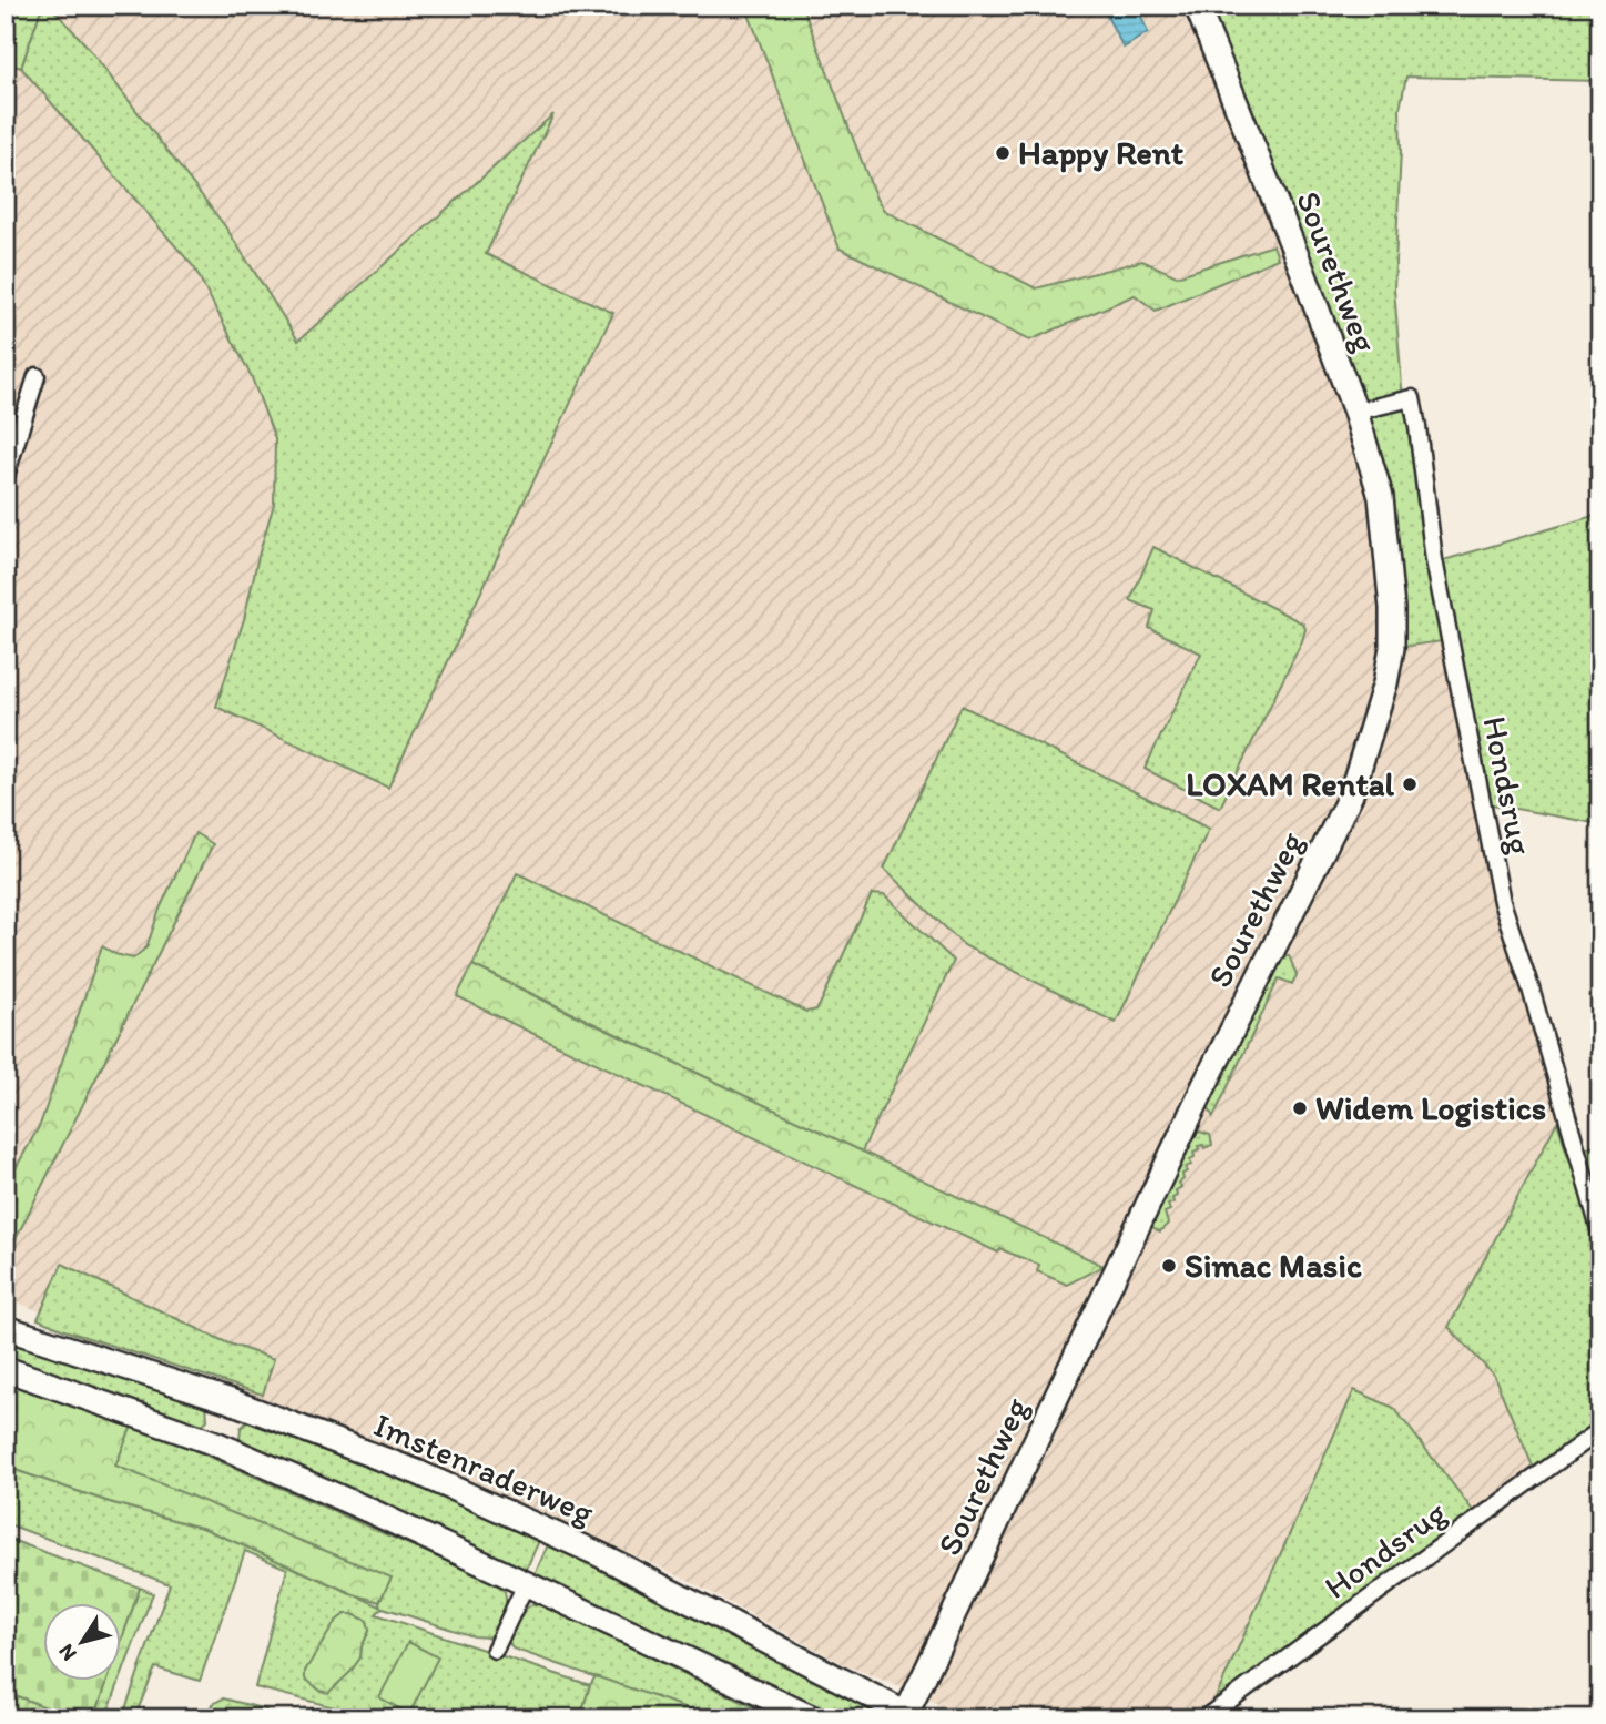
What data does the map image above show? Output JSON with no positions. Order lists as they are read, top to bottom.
{
  "streets": {
    "street": ["Sourethweg", "Hondsrug", "Imstenraderweg"]
  },
  "crossings": [
    ["Sourethweg", "Hondsrug"],
    ["Sourethweg", "Imstenraderweg"]
  ],
  "places": [
    "Happy Rent",
    "LOXAM Rental",
    "Widem Logistics",
    "Simac Masic"
  ],
  "north": "bottom left"
}
